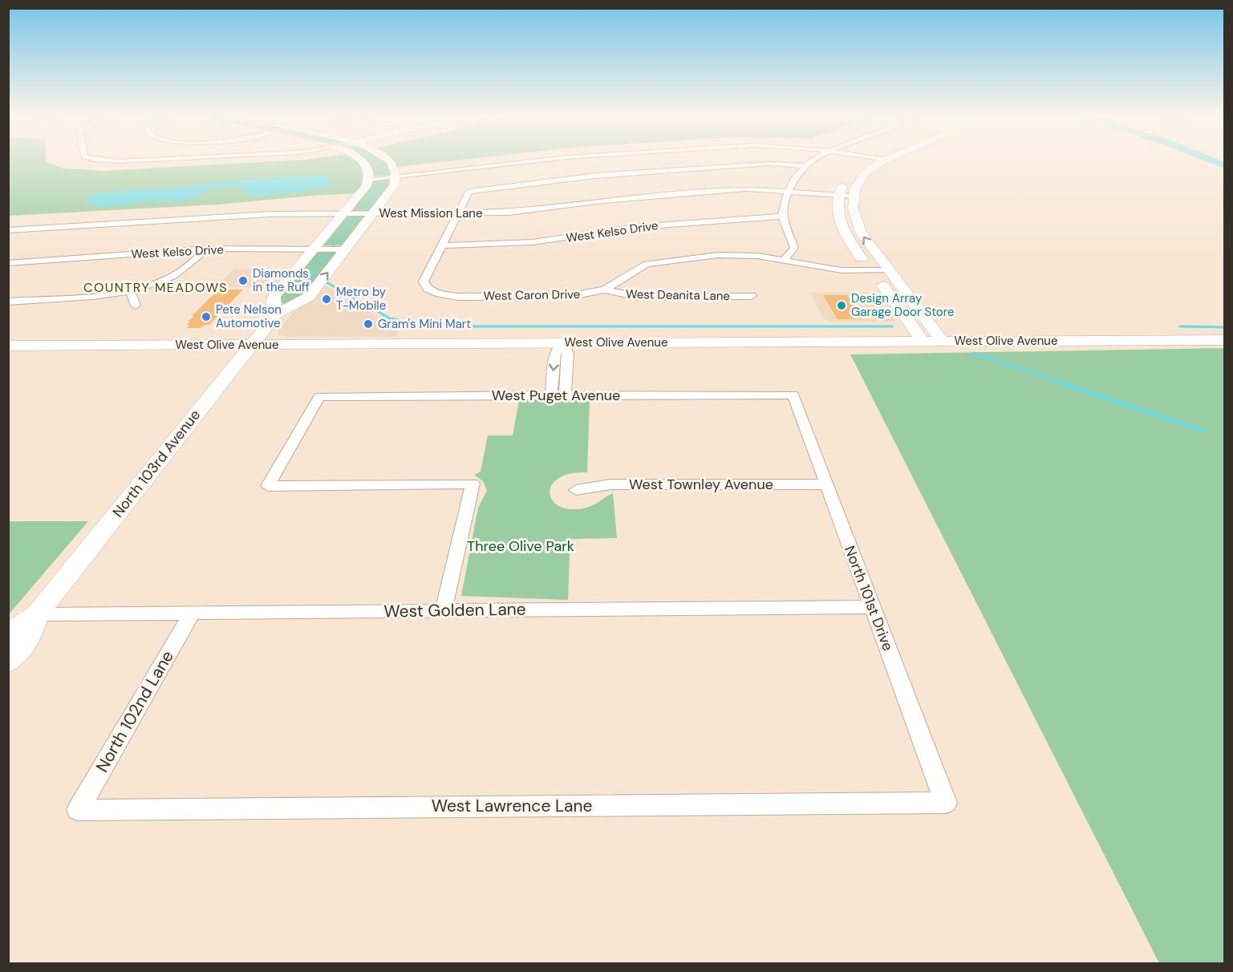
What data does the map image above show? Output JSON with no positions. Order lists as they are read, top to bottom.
{
  "streets": {
    "main road": ["West Olive Avenue", "North 103rd Avenue"],
    "street": [
      "West Mission Lane",
      "West Kelso Drive",
      "West Caron Drive",
      "West Deanita Lane",
      "West Puget Avenue",
      "West Townley Avenue",
      "North 101st Drive",
      "West Golden Lane",
      "North 102nd Lane",
      "West Lawrence Lane"
    ]
  },
  "crossings": [
    ["West Mission Lane", "North 103rd Avenue"],
    ["West Kelso Drive", "West Caron Drive"],
    ["West Kelso Drive", "North 103rd Avenue"],
    ["West Caron Drive", "West Deanita Lane"],
    ["West Olive Avenue", "North 103rd Avenue"],
    ["West Puget Avenue", "North 101st Drive"],
    ["West Puget Avenue", "West Golden Lane"],
    ["North 103rd Avenue", "West Golden Lane"],
    ["West Townley Avenue", "North 101st Drive"],
    ["North 101st Drive", "West Golden Lane"],
    ["North 101st Drive", "West Lawrence Lane"],
    ["West Golden Lane", "North 102nd Lane"],
    ["North 102nd Lane", "West Lawrence Lane"]
  ],
  "districts": ["COUNTRY MEADOWS"],
  "parks": ["Three Olive Park"],
  "places": [
    "Diamonds in the Ruff",
    "Metro by T-Mobile",
    "Design Array Garage Door Store",
    "Pete Nelson Automotive",
    "Gram's Mini Mart"
  ]
}
